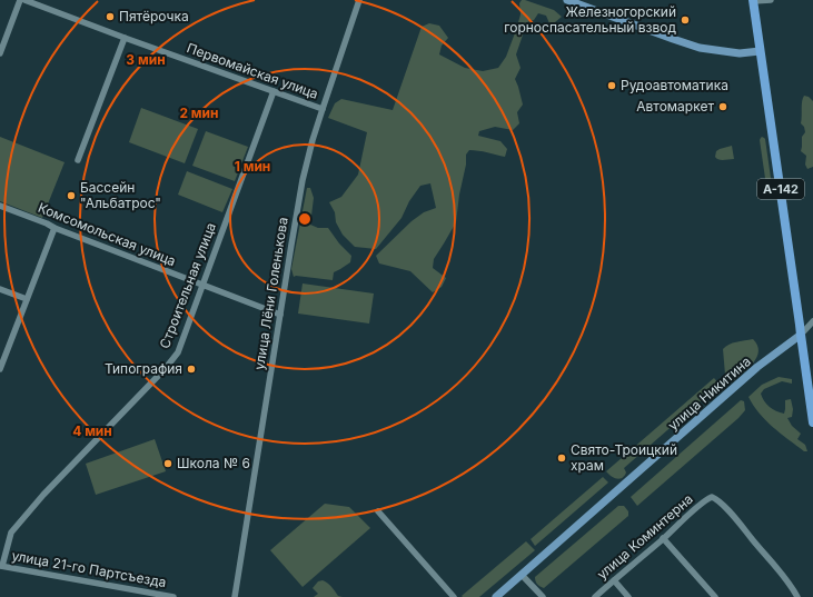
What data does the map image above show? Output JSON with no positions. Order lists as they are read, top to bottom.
{
  "streets": {
    "highway": ["А-142"],
    "main road": ["улица Никитина"],
    "street": [
      "Первомайская улица",
      "Комсомольская улица",
      "Строительная улица",
      "улица Лёни Голенькова",
      "улица Коминтерна",
      "улица 21-го Партсъезда"
    ]
  },
  "crossings": [
    ["Первомайская улица", "Строительная улица"],
    ["Первомайская улица", "улица Лёни Голенькова"],
    ["А-142", "улица Никитина"],
    ["Комсомольская улица", "Строительная улица"],
    ["Комсомольская улица", "улица Лёни Голенькова"],
    ["Строительная улица", "улица 21-го Партсъезда"]
  ],
  "places": [
    "Пятёрочка",
    "Железногорский горноспасательный взвод",
    "Рудоавтоматика",
    "Автомаркет",
    "Бассейн \"Альбатрос\"",
    "Типография",
    "Свято-Троицкий храм",
    "Школа № 6"
  ],
  "rings": [
    "3 мин",
    "2 мин",
    "1 мин",
    "4 мин"
  ]
}
